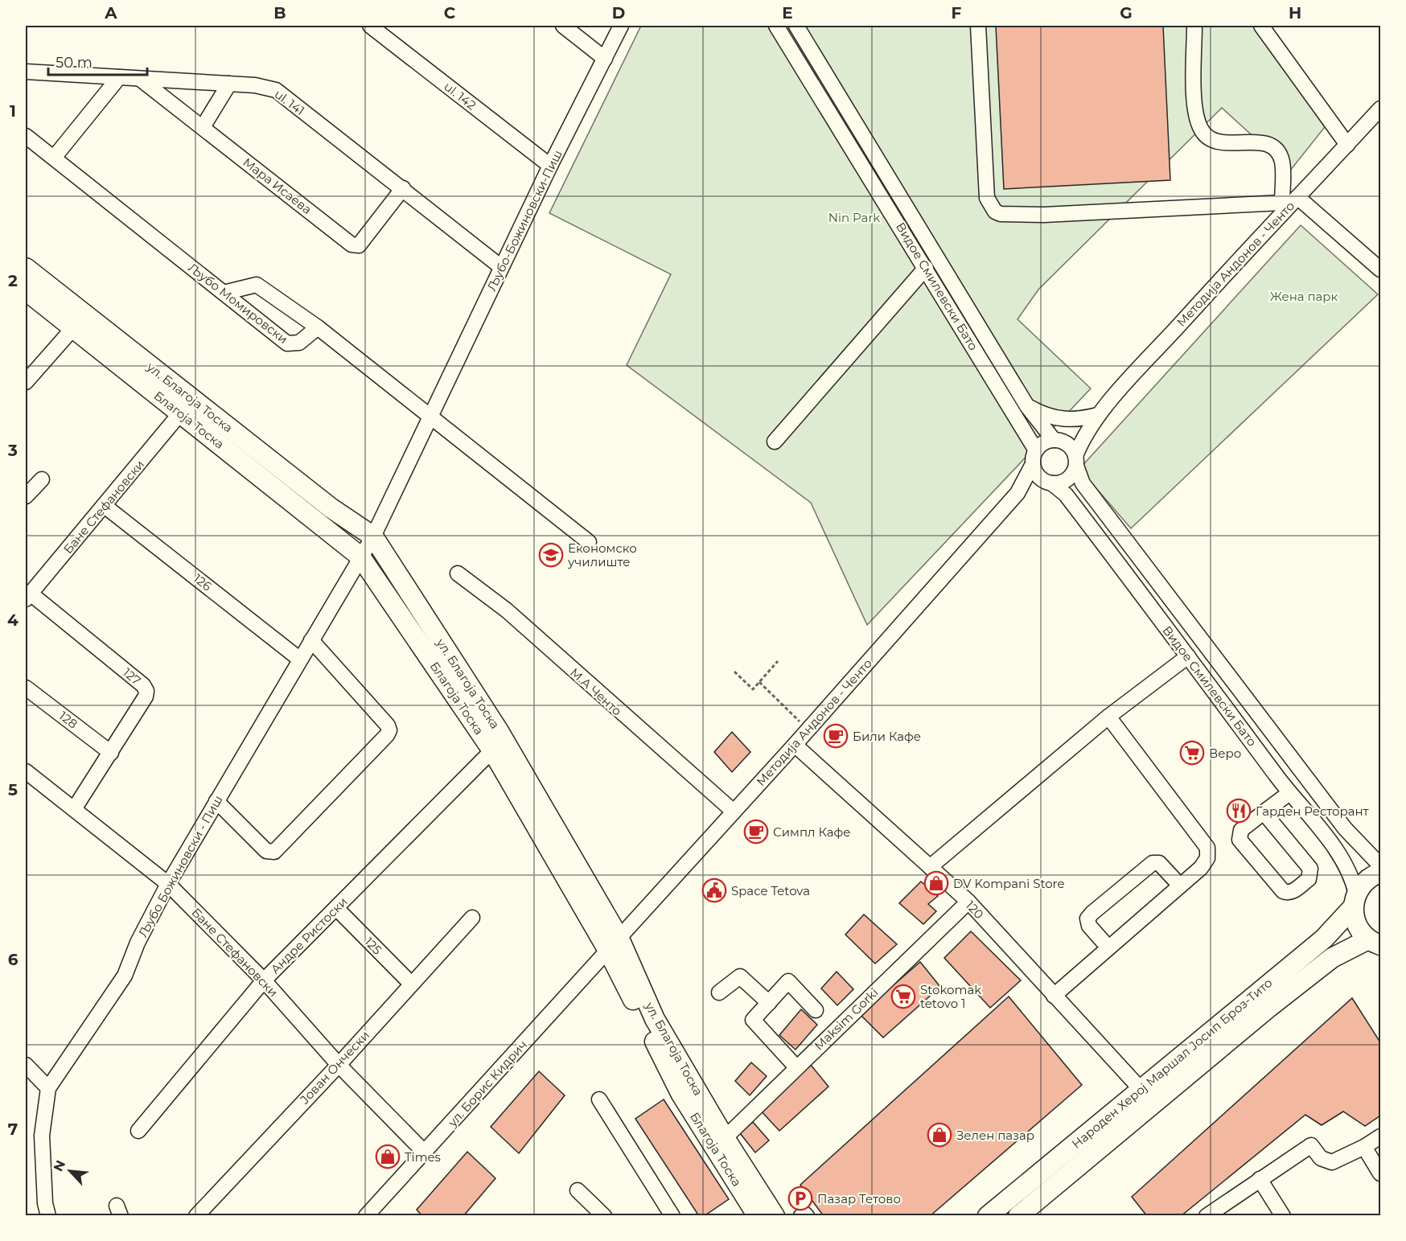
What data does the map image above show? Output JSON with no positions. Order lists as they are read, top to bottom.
{
  "streets": {
    "main road": ["ул. Благоја Тоска", "Благоја Тоска", "Народен Херој Маршал Јосип Броз-Тито"],
    "street": [
      "ul. 142",
      "ul. 141",
      "Мара Исаева",
      "Љубо-Божиновски-Пиш",
      "Методија Андонов - Ченто",
      "Видое Смилевски Бато",
      "Љубо Момировски",
      "Бане Стефановски",
      "126",
      "127",
      "М.А Ченто",
      "128",
      "Љубо Божиновски - Пиш",
      "120",
      "Андре Ристоски",
      "125",
      "Maksim Gorki",
      "Јован Ончески",
      "ул. Борис Кидрич"
    ]
  },
  "crossings": [
    ["ul. 142", "Љубо-Божиновски-Пиш"],
    ["ul. 141", "Мара Исаева"],
    ["ul. 141", "Љубо-Божиновски-Пиш"],
    ["Љубо-Божиновски-Пиш", "ул. Благоја Тоска"],
    ["Љубо-Божиновски-Пиш", "Љубо Божиновски - Пиш"],
    ["Методија Андонов - Ченто", "Видое Смилевски Бато"],
    ["Методија Андонов - Ченто", "ул. Благоја Тоска"],
    ["Методија Андонов - Ченто", "Благоја Тоска"],
    ["Методија Андонов - Ченто", "М.А Ченто"],
    ["Методија Андонов - Ченто", "120"],
    ["Методија Андонов - Ченто", "ул. Борис Кидрич"],
    ["Видое Смилевски Бато", "Народен Херој Маршал Јосип Броз-Тито"],
    ["ул. Благоја Тоска", "Благоја Тоска"],
    ["ул. Благоја Тоска", "Љубо Божиновски - Пиш"],
    ["ул. Благоја Тоска", "Maksim Gorki"],
    ["ул. Благоја Тоска", "ул. Борис Кидрич"],
    ["Благоја Тоска", "Бане Стефановски"],
    ["Благоја Тоска", "Љубо Божиновски - Пиш"],
    ["Благоја Тоска", "Андре Ристоски"],
    ["Благоја Тоска", "ул. Борис Кидрич"],
    ["Бане Стефановски", "126"],
    ["Бане Стефановски", "127"],
    ["Бане Стефановски", "Љубо Божиновски - Пиш"],
    ["Бане Стефановски", "Андре Ристоски"],
    ["Бане Стефановски", "Јован Ончески"],
    ["Бане Стефановски", "ул. Борис Кидрич"],
    ["126", "Љубо Божиновски - Пиш"],
    ["127", "128"],
    ["120", "Maksim Gorki"],
    ["120", "Народен Херој Маршал Јосип Броз-Тито"],
    ["Андре Ристоски", "125"],
    ["125", "Јован Ончески"]
  ],
  "parks": ["Nin Park", "Жена парк"],
  "places": {
    "school or university": ["Економско училиште"],
    "cafe": ["Били Кафе", "Симпл Кафе"],
    "supermarket": ["Веро", "Stokomak tetovo 1"],
    "restaurant": ["Гарден Ресторант"],
    "shop": ["DV Kompani Store", "Зелен пазар", "Times"],
    "public building": ["Space Tetova"],
    "parking": ["Пазар Тетово"]
  },
  "scale_bar": "50 m",
  "north": "top left",
  "grid": {
    "columns": [
      "A",
      "B",
      "C",
      "D",
      "E",
      "F",
      "G",
      "H"
    ],
    "rows": [
      "1",
      "2",
      "3",
      "4",
      "5",
      "6",
      "7"
    ]
  }
}
